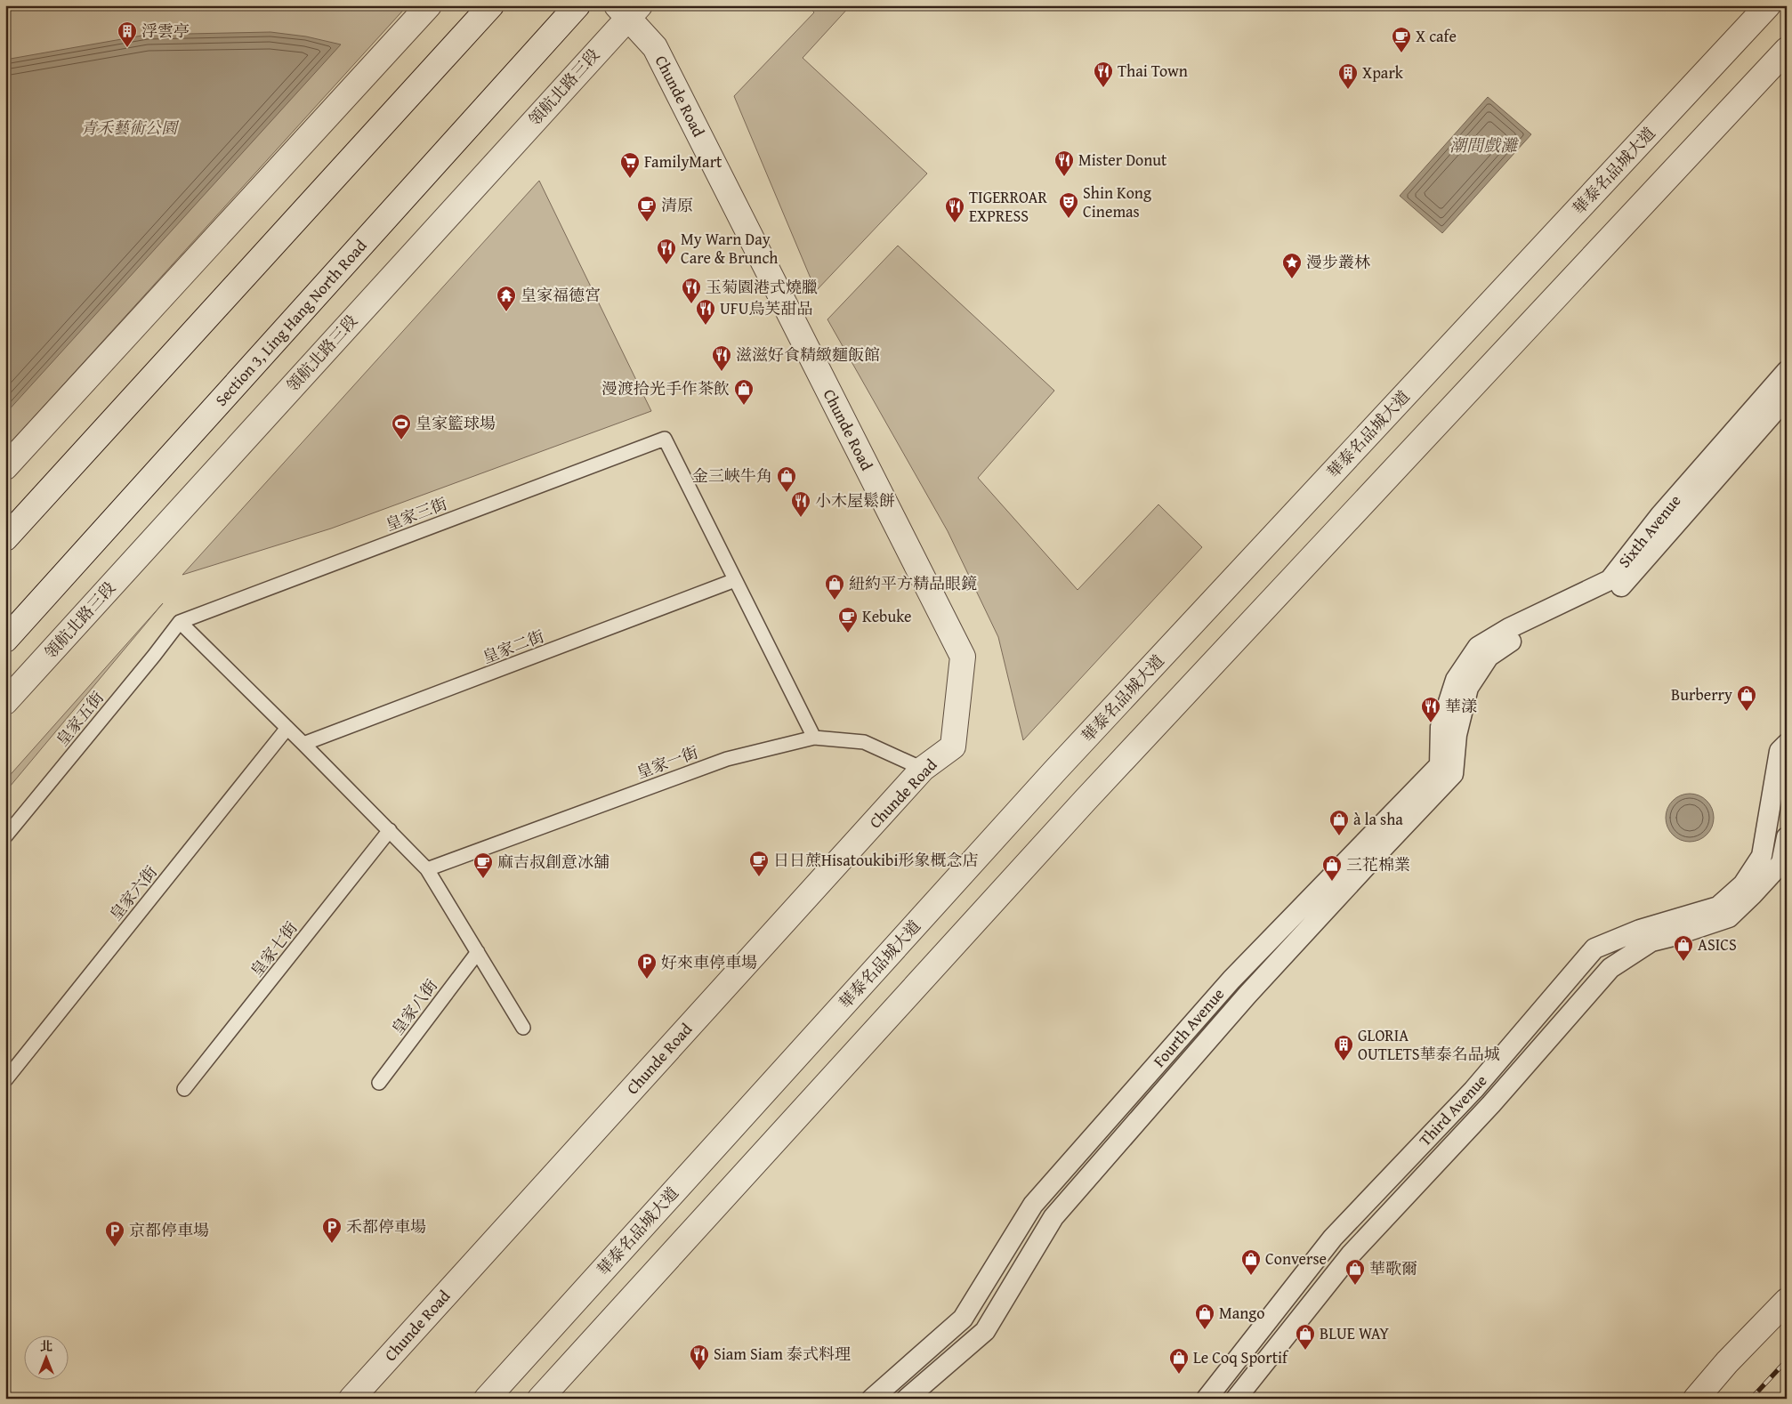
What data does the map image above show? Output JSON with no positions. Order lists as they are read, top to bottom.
{
  "streets": {
    "street": [
      "領航北路三段",
      "Chunde Road",
      "華泰名品城大道",
      "Section 3, Ling Hang North Road",
      "Sixth Avenue",
      "Fourth Avenue",
      "Third Avenue"
    ],
    "lane": [
      "皇家三街",
      "皇家二街",
      "皇家五街",
      "皇家一街",
      "皇家六街",
      "皇家七街",
      "皇家八街"
    ]
  },
  "crossings": [
    ["領航北路三段", "Chunde Road"],
    ["Chunde Road", "皇家一街"],
    ["皇家三街", "皇家二街"],
    ["皇家三街", "皇家五街"],
    ["Sixth Avenue", "Fourth Avenue"]
  ],
  "water": ["潮間戲灘"],
  "parks": ["青禾藝術公園"],
  "places": {
    "building": ["浮雲亭", "Xpark", "GLORIA OUTLETS華泰名品城"],
    "cafe": [
      "X cafe",
      "清原",
      "Kebuke",
      "日日蔗Hisatoukibi形象概念店",
      "麻吉叔創意冰舖"
    ],
    "restaurant": [
      "Thai Town",
      "Mister Donut",
      "TIGERROAR EXPRESS",
      "My Warn Day Care & Brunch",
      "玉菊園港式燒臘",
      "UFU烏芙甜品",
      "滋滋好食精緻麵飯館",
      "小木屋鬆餅",
      "華漾",
      "Siam Siam 泰式料理"
    ],
    "supermarket": ["FamilyMart"],
    "theatre": ["Shin Kong Cinemas"],
    "place": ["漫步叢林"],
    "temple": ["皇家福德宮"],
    "shop": [
      "漫渡拾光手作茶飲",
      "金三峽牛角",
      "紐約平方精品眼鏡",
      "Burberry",
      "à la sha",
      "三花棉業",
      "ASICS",
      "Converse",
      "華歌爾",
      "Mango",
      "BLUE WAY",
      "Le Coq Sportif"
    ],
    "sports": ["皇家籃球場"],
    "parking": ["好來車停車場", "禾都停車場", "京都停車場"]
  },
  "north": "top"
}
